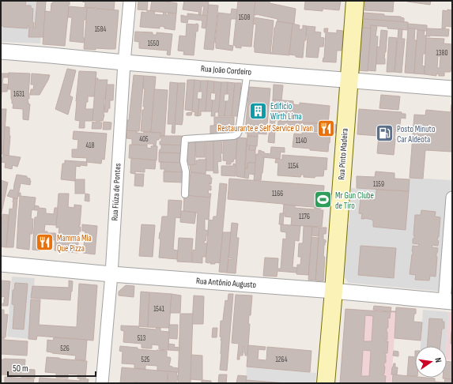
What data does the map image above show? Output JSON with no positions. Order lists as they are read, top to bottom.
{
  "streets": {
    "main road": ["Rua Pinto Madeira"],
    "street": ["Rua João Cordeiro", "Rua Fiúza de Pontes", "Rua Antônio Augusto"]
  },
  "crossings": [
    ["Rua João Cordeiro", "Rua Pinto Madeira"],
    ["Rua João Cordeiro", "Rua Fiúza de Pontes"],
    ["Rua Pinto Madeira", "Rua Antônio Augusto"],
    ["Rua Fiúza de Pontes", "Rua Antônio Augusto"]
  ],
  "places": {
    "building": ["Edifício Wirth Lima"],
    "restaurant": ["Restaurante e Self Service O Ivan", "Mamma Mia Que Pizza"],
    "fuel station": ["Posto Minuto Car Aldeota"],
    "sports": ["Mr Gun Clube de Tiro"]
  },
  "house_numbers": [
    "1508",
    "1584",
    "1550",
    "1380",
    "1631",
    "405",
    "1140",
    "418",
    "1154",
    "1159",
    "1166",
    "1176",
    "1541",
    "513",
    "526",
    "525",
    "1264"
  ],
  "scale_bar": "50 m",
  "north": "right"
}
